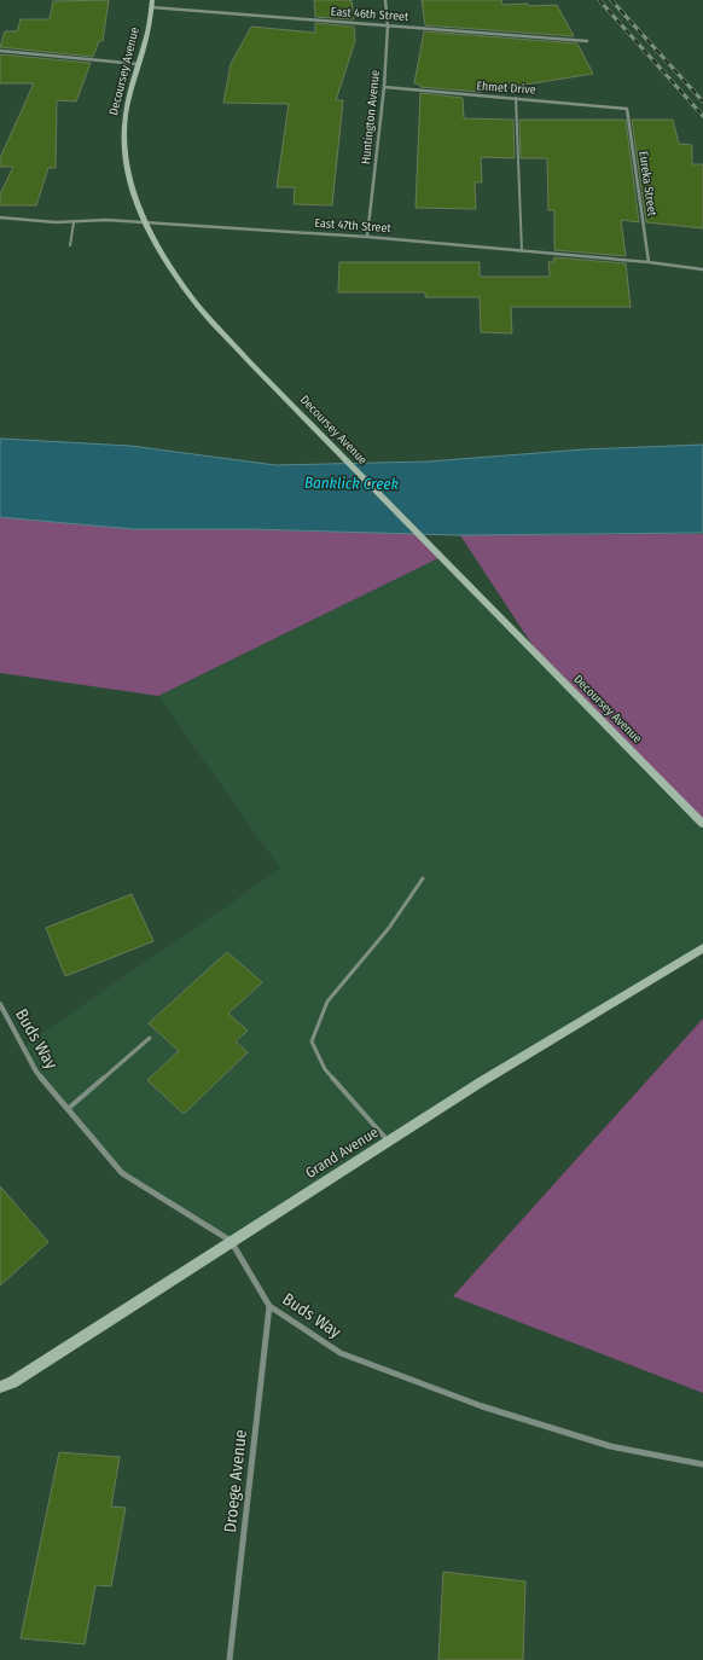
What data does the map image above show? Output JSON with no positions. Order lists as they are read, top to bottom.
{
  "streets": {
    "main road": ["Decoursey Avenue", "Grand Avenue"],
    "street": [
      "East 46th Street",
      "Ehmet Drive",
      "Huntington Avenue",
      "Eureka Street",
      "East 47th Street",
      "Buds Way",
      "Droege Avenue"
    ]
  },
  "crossings": [
    ["East 46th Street", "Decoursey Avenue"],
    ["East 46th Street", "Huntington Avenue"],
    ["Decoursey Avenue", "East 47th Street"],
    ["Ehmet Drive", "Huntington Avenue"],
    ["Ehmet Drive", "Eureka Street"],
    ["Huntington Avenue", "East 47th Street"],
    ["Eureka Street", "East 47th Street"],
    ["Buds Way", "Grand Avenue"],
    ["Buds Way", "Droege Avenue"]
  ],
  "water": ["Banklick Creek"]
}
